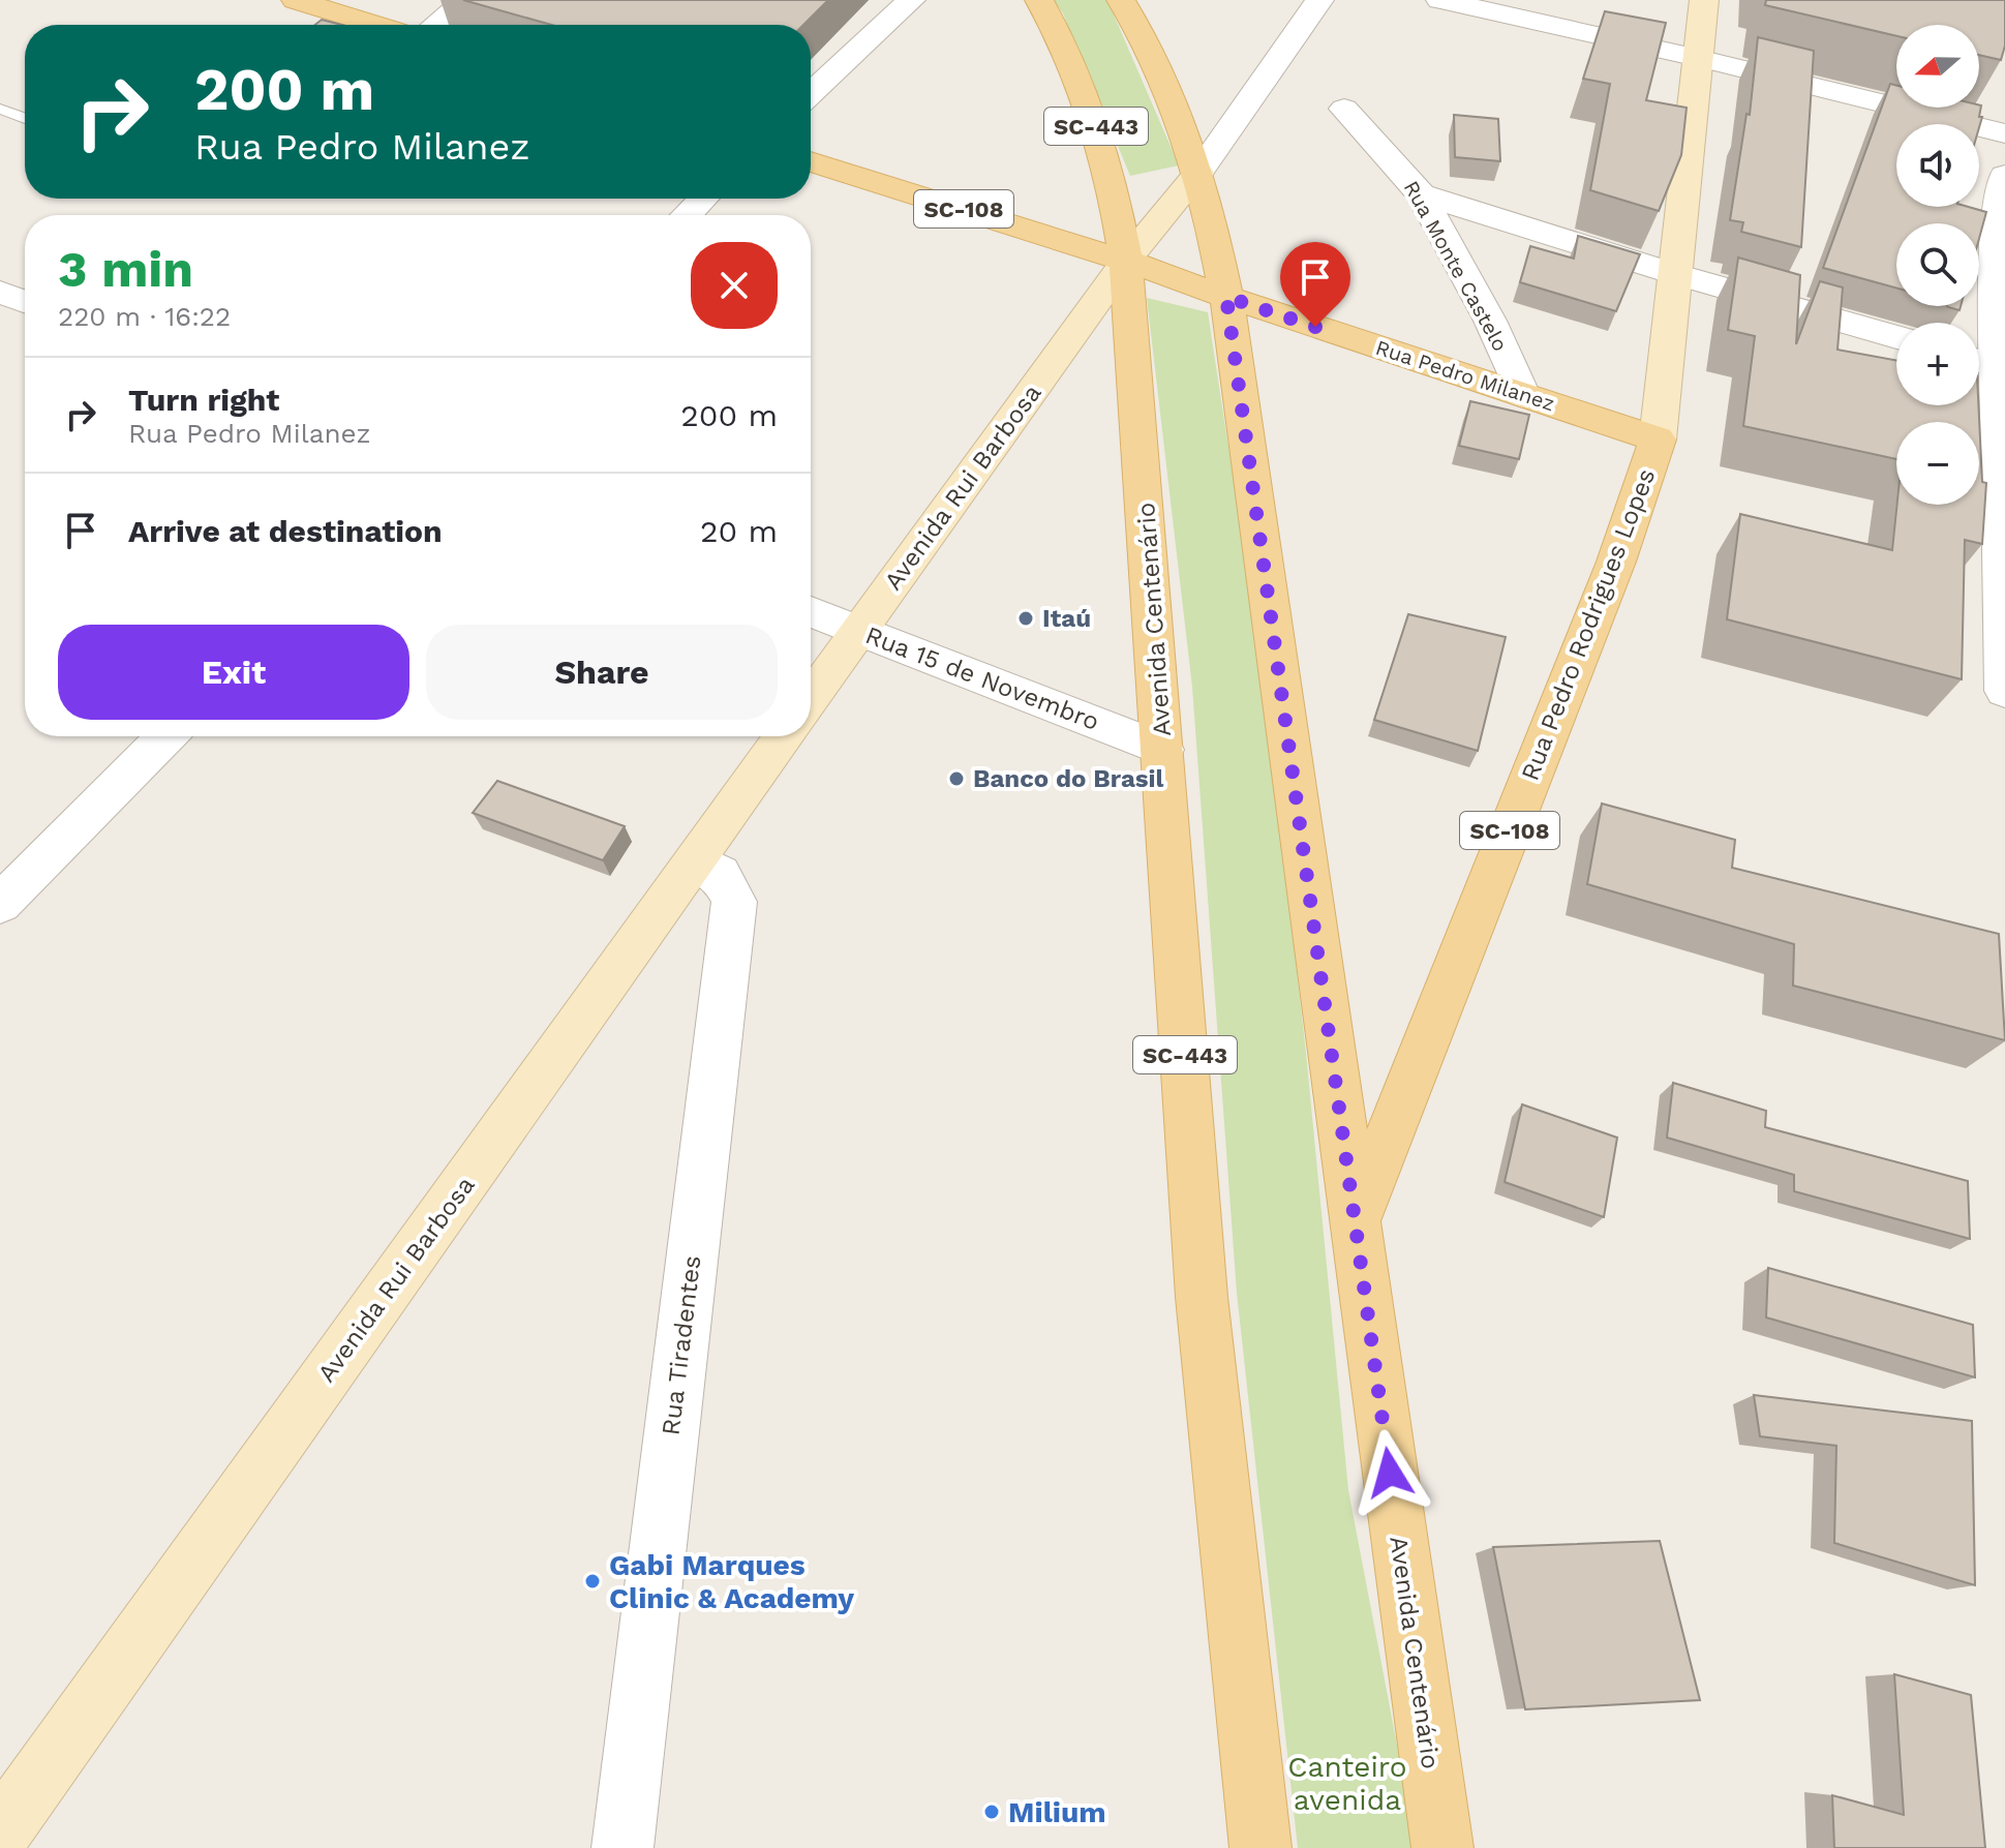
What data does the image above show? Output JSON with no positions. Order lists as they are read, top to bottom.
{
  "streets": {
    "main road": [
      "SC-443",
      "SC-108",
      "Rua Pedro Milanez",
      "Avenida Rui Barbosa",
      "Avenida Centenário",
      "Rua Pedro Rodrigues Lopes"
    ],
    "street": ["Rua Monte Castelo", "Rua 15 de Novembro", "Rua Tiradentes"]
  },
  "crossings": [
    ["SC-108", "Rua Pedro Milanez"],
    ["SC-108", "Avenida Rui Barbosa"],
    ["SC-108", "Avenida Centenário"],
    ["Rua Monte Castelo", "Rua Pedro Milanez"],
    ["Rua Pedro Milanez", "Avenida Rui Barbosa"],
    ["Rua Pedro Milanez", "Avenida Centenário"],
    ["Rua Pedro Milanez", "Rua Pedro Rodrigues Lopes"],
    ["Avenida Rui Barbosa", "Avenida Centenário"],
    ["Avenida Rui Barbosa", "Rua 15 de Novembro"],
    ["Avenida Rui Barbosa", "Rua Tiradentes"],
    ["Avenida Centenário", "Rua Pedro Rodrigues Lopes"],
    ["Avenida Centenário", "Rua 15 de Novembro"]
  ],
  "parks": ["Canteiro avenida"],
  "places": [
    "Itaú",
    "Banco do Brasil",
    "Gabi Marques Clinic & Academy",
    "Milium"
  ],
  "north": "left",
  "page": {
    "map_buttons": ["+", "−"],
    "turn": ["200 m", "Rua Pedro Milanez"],
    "heading": ["3 min", "220 m · 16:22"],
    "list": [
      {
        "name": "Turn right",
        "note": "Rua Pedro Milanez",
        "value": "200 m"
      },
      {
        "name": "Arrive at destination",
        "value": "20 m"
      }
    ],
    "buttons": ["Exit", "Share"]
  }
}
